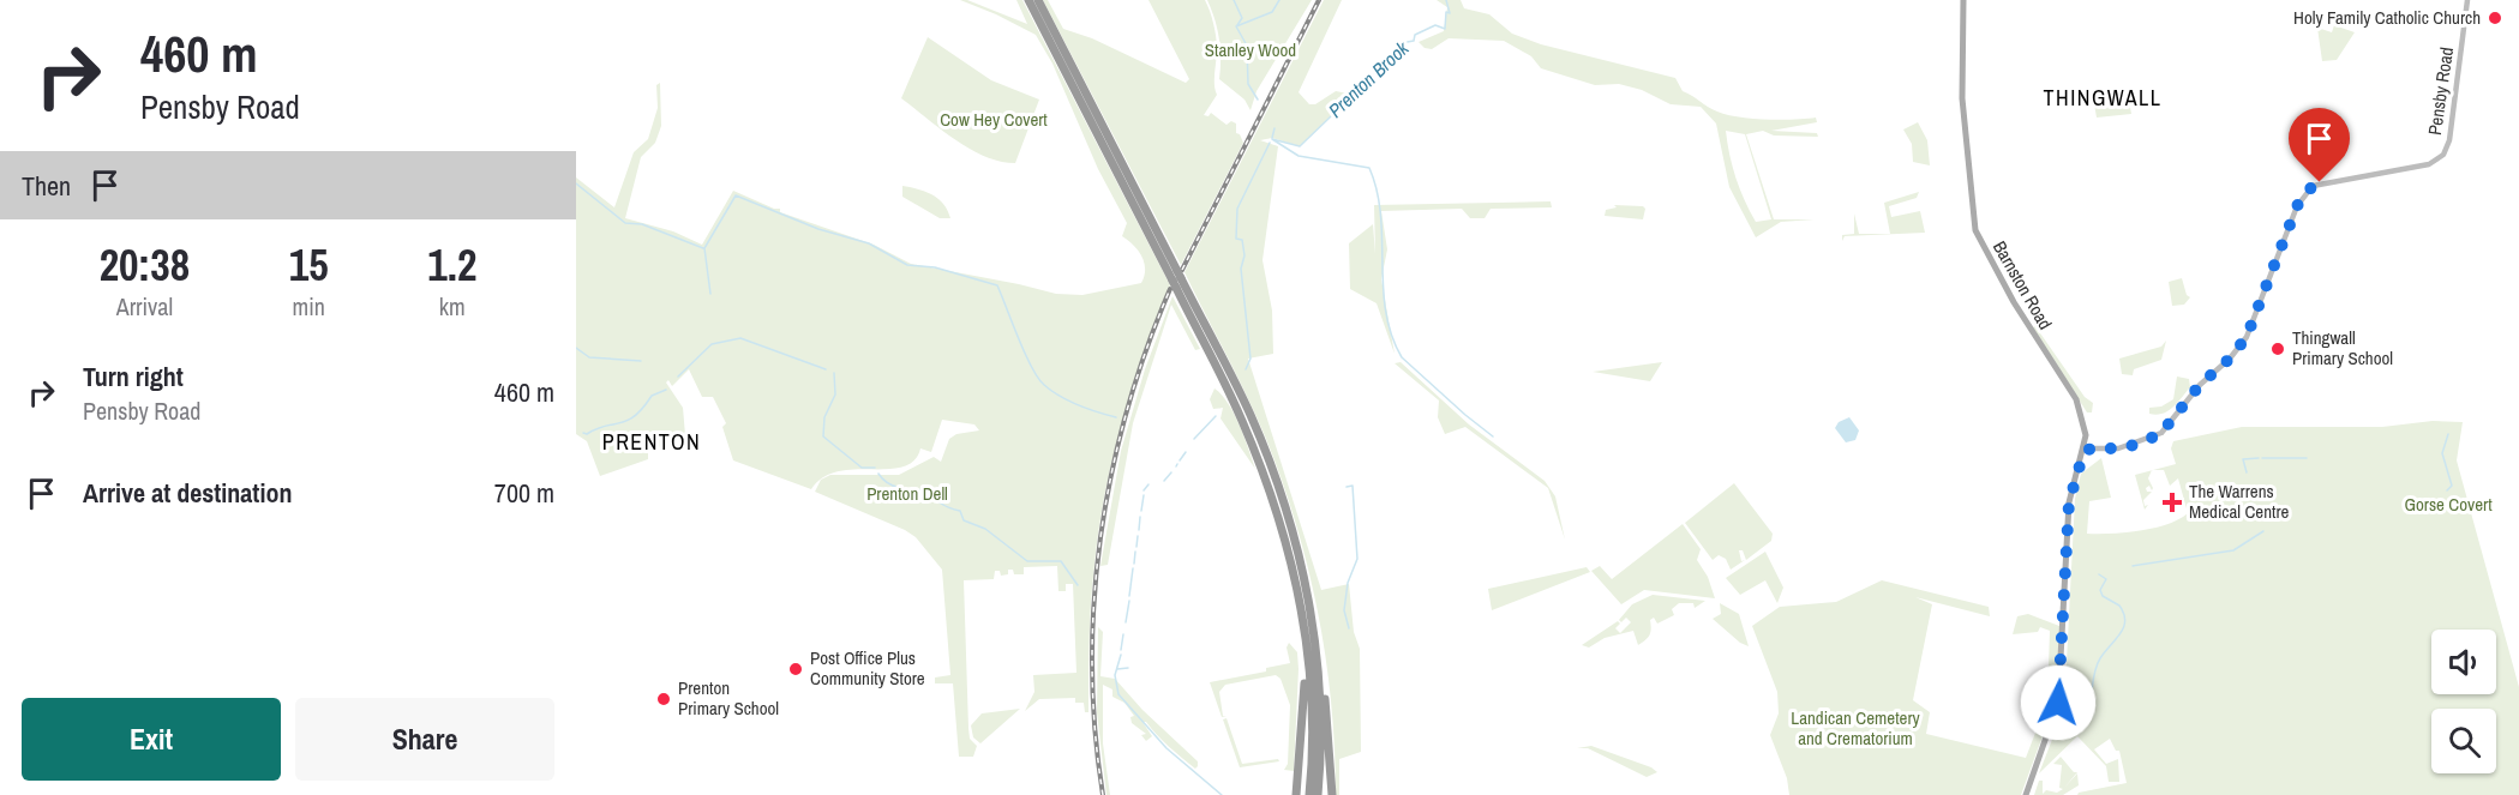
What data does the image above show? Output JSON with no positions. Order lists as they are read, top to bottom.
{
  "streets": {
    "main road": ["Pensby Road", "Barnston Road"]
  },
  "crossings": [
    ["Pensby Road", "Barnston Road"]
  ],
  "districts": ["THINGWALL", "PRENTON"],
  "water": ["Prenton Brook"],
  "parks": [
    "Stanley Wood",
    "Cow Hey Covert",
    "Prenton Dell",
    "Gorse Covert",
    "Landican Cemetery and Crematorium"
  ],
  "places": {
    "other": [
      "Holy Family Catholic Church",
      "Thingwall Primary School",
      "Post Office Plus Community Store",
      "Prenton Primary School"
    ],
    "health": ["The Warrens Medical Centre"]
  },
  "page": {
    "turn": ["460 m", "Pensby Road"],
    "then": "Then",
    "eta": [
      "20:38",
      "Arrival",
      "15",
      "min",
      "1.2",
      "km"
    ],
    "list": [
      {
        "name": "Turn right",
        "note": "Pensby Road",
        "value": "460 m"
      },
      {
        "name": "Arrive at destination",
        "value": "700 m"
      }
    ],
    "buttons": ["Exit", "Share"]
  }
}
